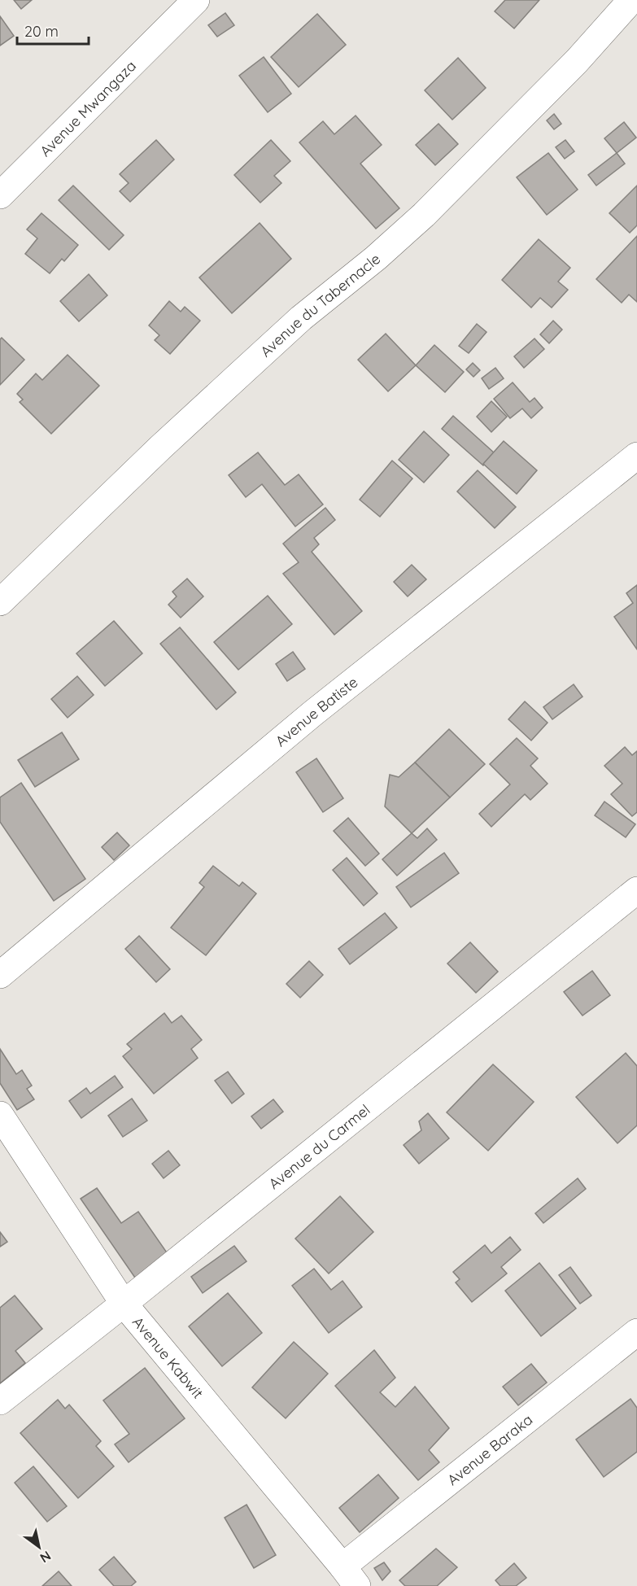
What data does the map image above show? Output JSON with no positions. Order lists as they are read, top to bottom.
{
  "streets": {
    "street": [
      "Avenue Mwangaza",
      "Avenue du Tabernacle",
      "Avenue Batiste",
      "Avenue du Carmel",
      "Avenue Kabwit",
      "Avenue Baraka"
    ]
  },
  "crossings": [
    ["Avenue du Carmel", "Avenue Kabwit"],
    ["Avenue Kabwit", "Avenue Baraka"]
  ],
  "scale_bar": "20 m",
  "north": "bottom right"
}
